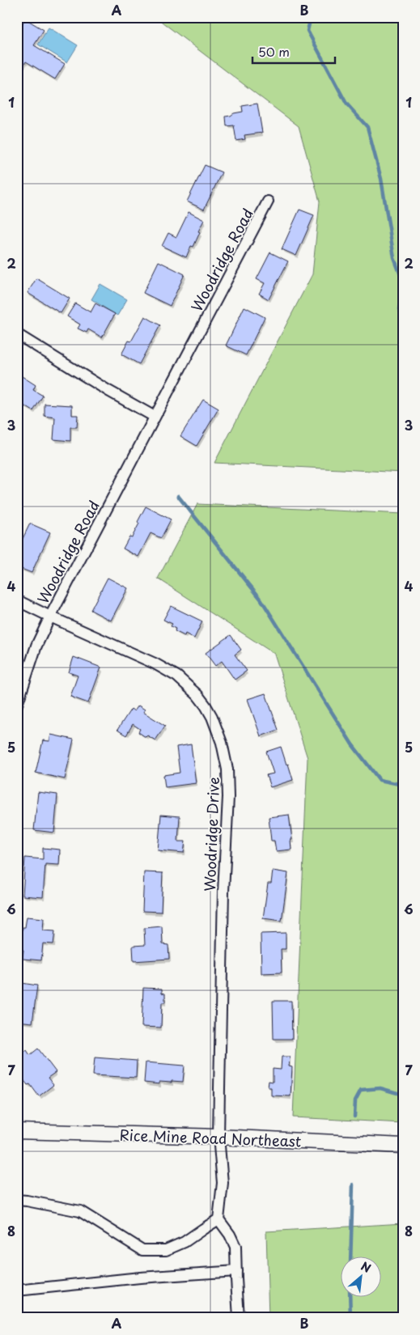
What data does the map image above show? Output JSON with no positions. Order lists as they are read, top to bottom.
{
  "streets": {
    "main road": ["Rice Mine Road Northeast"],
    "street": ["Woodridge Road", "Woodridge Drive"]
  },
  "crossings": [
    ["Woodridge Road", "Woodridge Drive"],
    ["Woodridge Drive", "Rice Mine Road Northeast"]
  ],
  "scale_bar": "50 m",
  "north": "top right",
  "grid": {
    "columns": ["A", "B"],
    "rows": [
      "1",
      "2",
      "3",
      "4",
      "5",
      "6",
      "7",
      "8"
    ]
  }
}
